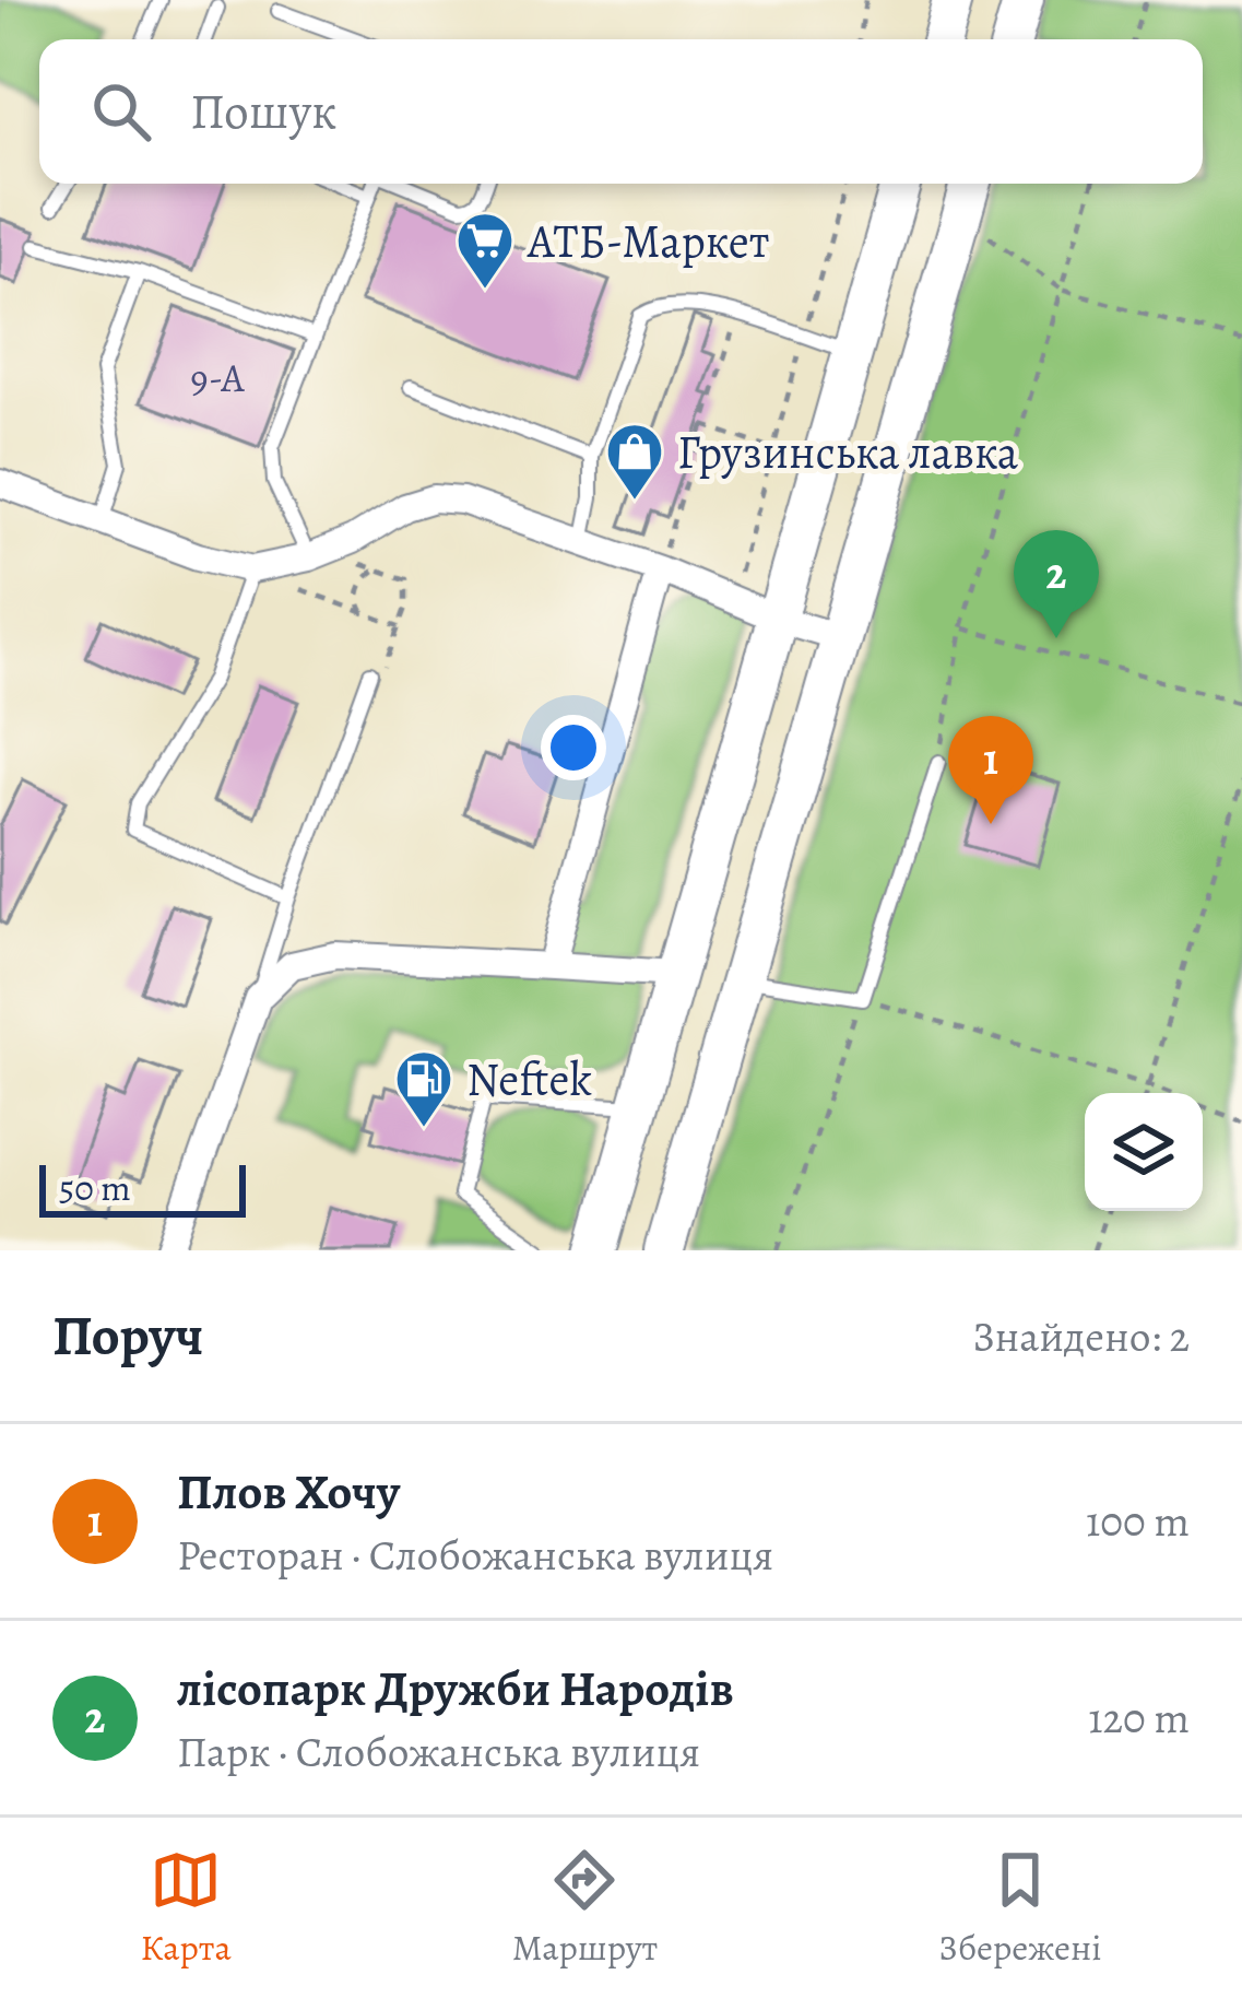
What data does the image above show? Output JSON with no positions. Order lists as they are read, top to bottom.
{
  "places": {
    "supermarket": ["АТБ-Маркет"],
    "shop": ["Грузинська лавка"],
    "fuel station": ["Neftek"]
  },
  "house_numbers": ["9-А"],
  "scale_bar": "50 m",
  "page": {
    "search": "Пошук",
    "pins": ["2", "1"],
    "scale": "50 m",
    "heading": ["Поруч", "Знайдено: 2"],
    "list": [
      {
        "mark": "1",
        "name": "Плов Хочу",
        "note": "Ресторан · Слобожанська вулиця",
        "value": "100 m"
      },
      {
        "mark": "2",
        "name": "лісопарк Дружби Народів",
        "note": "Парк · Слобожанська вулиця",
        "value": "120 m"
      }
    ],
    "nav": ["Карта", "Маршрут", "Збережені"]
  }
}
